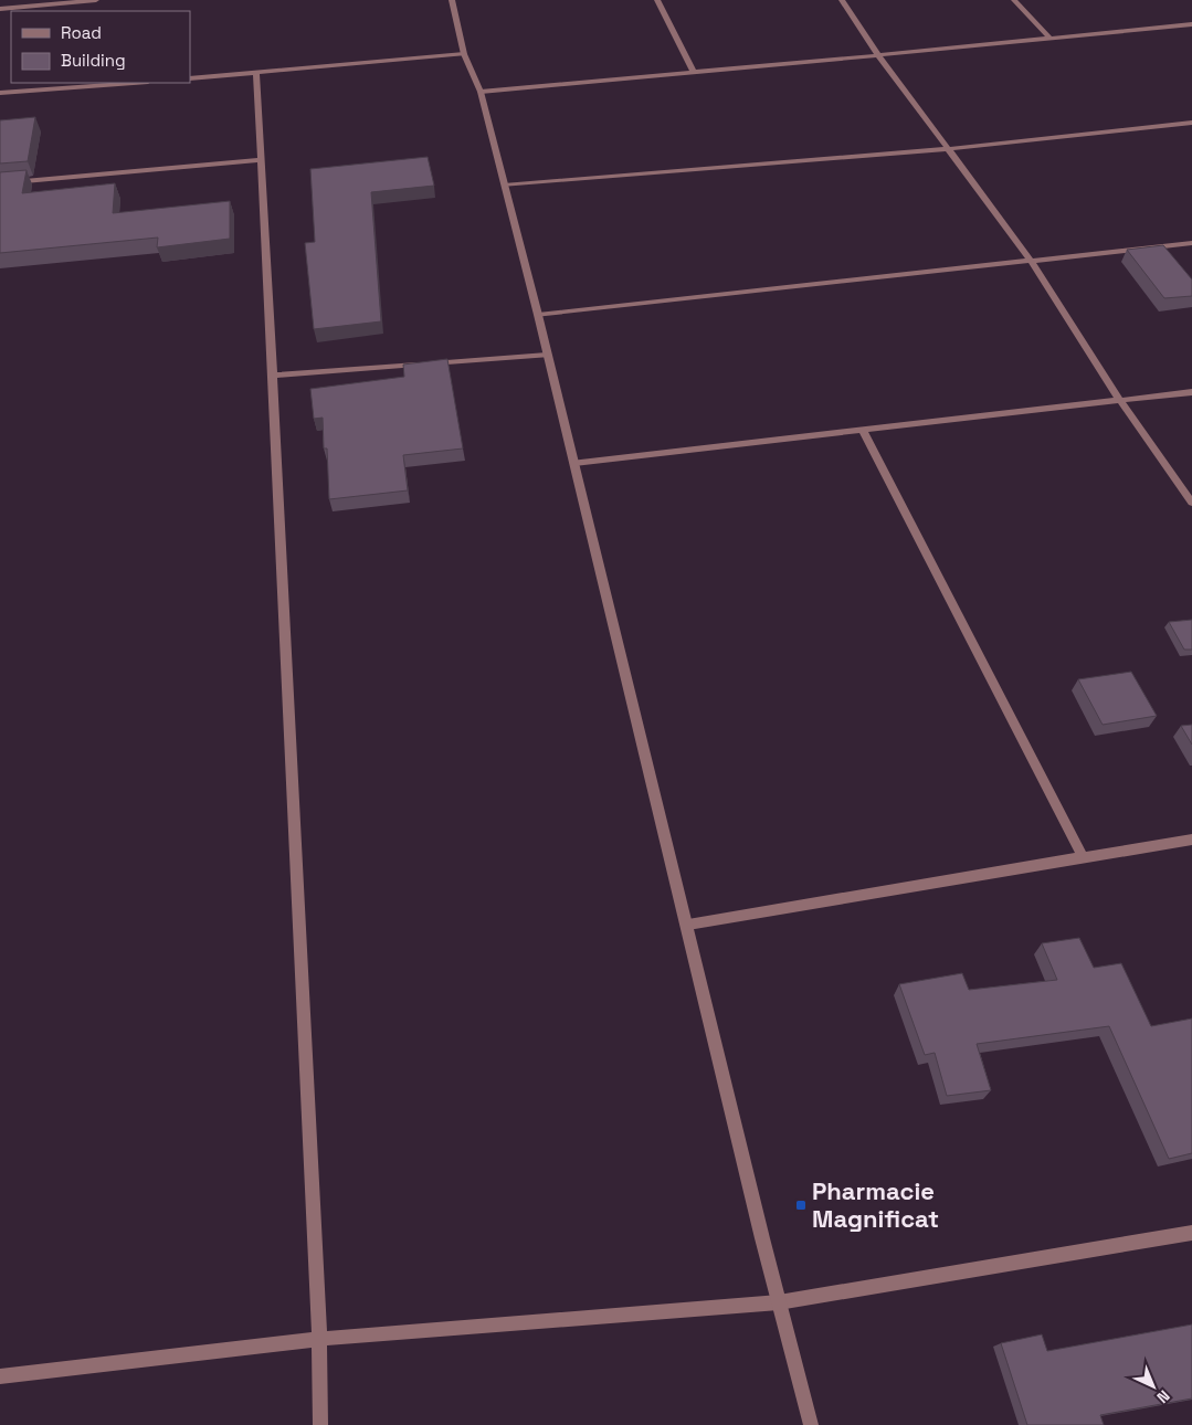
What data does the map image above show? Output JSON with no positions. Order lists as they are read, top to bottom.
{
  "places": {
    "transit": ["Pharmacie Magnificat"]
  },
  "legend": ["Road", "Building"],
  "north": "bottom right"
}
